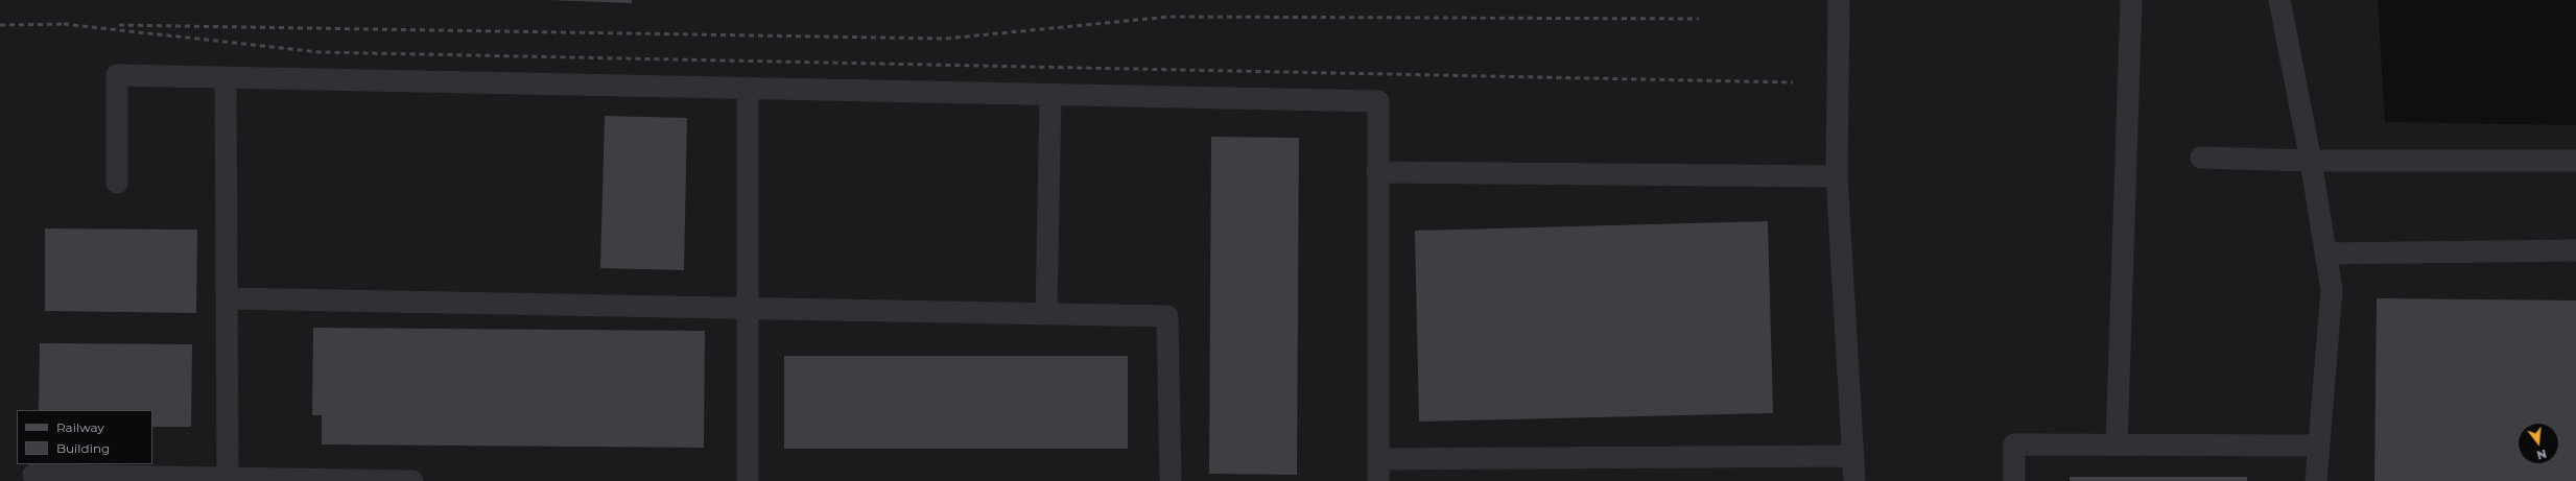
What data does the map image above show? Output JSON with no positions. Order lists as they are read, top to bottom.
{
  "legend": ["Railway", "Building"],
  "north": "bottom"
}
